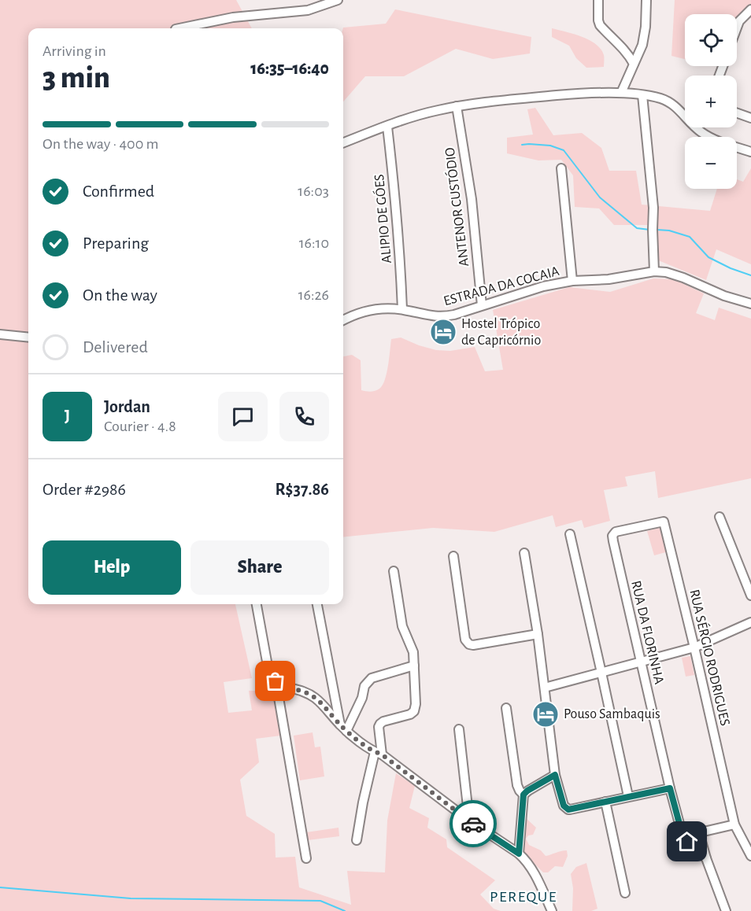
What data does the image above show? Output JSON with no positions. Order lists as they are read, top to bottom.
{
  "streets": {
    "street": [
      "ANTENOR CUSTÓDIO",
      "ALIPIO DE GÓES",
      "ESTRADA DA COCAIA",
      "RUA DA FLORINHA",
      "RUA SÉRGIO RODRIGUES"
    ]
  },
  "crossings": [
    ["ANTENOR CUSTÓDIO", "ESTRADA DA COCAIA"],
    ["ALIPIO DE GÓES", "ESTRADA DA COCAIA"],
    ["RUA DA FLORINHA", "RUA SÉRGIO RODRIGUES"]
  ],
  "districts": ["PEREQUE"],
  "places": {
    "hotel": ["Hostel Trópico de Capricórnio", "Pouso Sambaquis"]
  },
  "page": {
    "map_buttons": ["+", "−"],
    "heading": ["3 min", "Arriving in", "16:35–16:40"],
    "panel": [
      "Jordan",
      "Courier · 4.8",
      "Order #2986",
      "R$37.86"
    ],
    "bar": "On the way · 400 m",
    "list": [
      ["Confirmed", "16:03"],
      ["Preparing", "16:10"],
      ["On the way", "16:26"],
      "Delivered"
    ],
    "round": "J",
    "buttons": ["Help", "Share"]
  }
}
